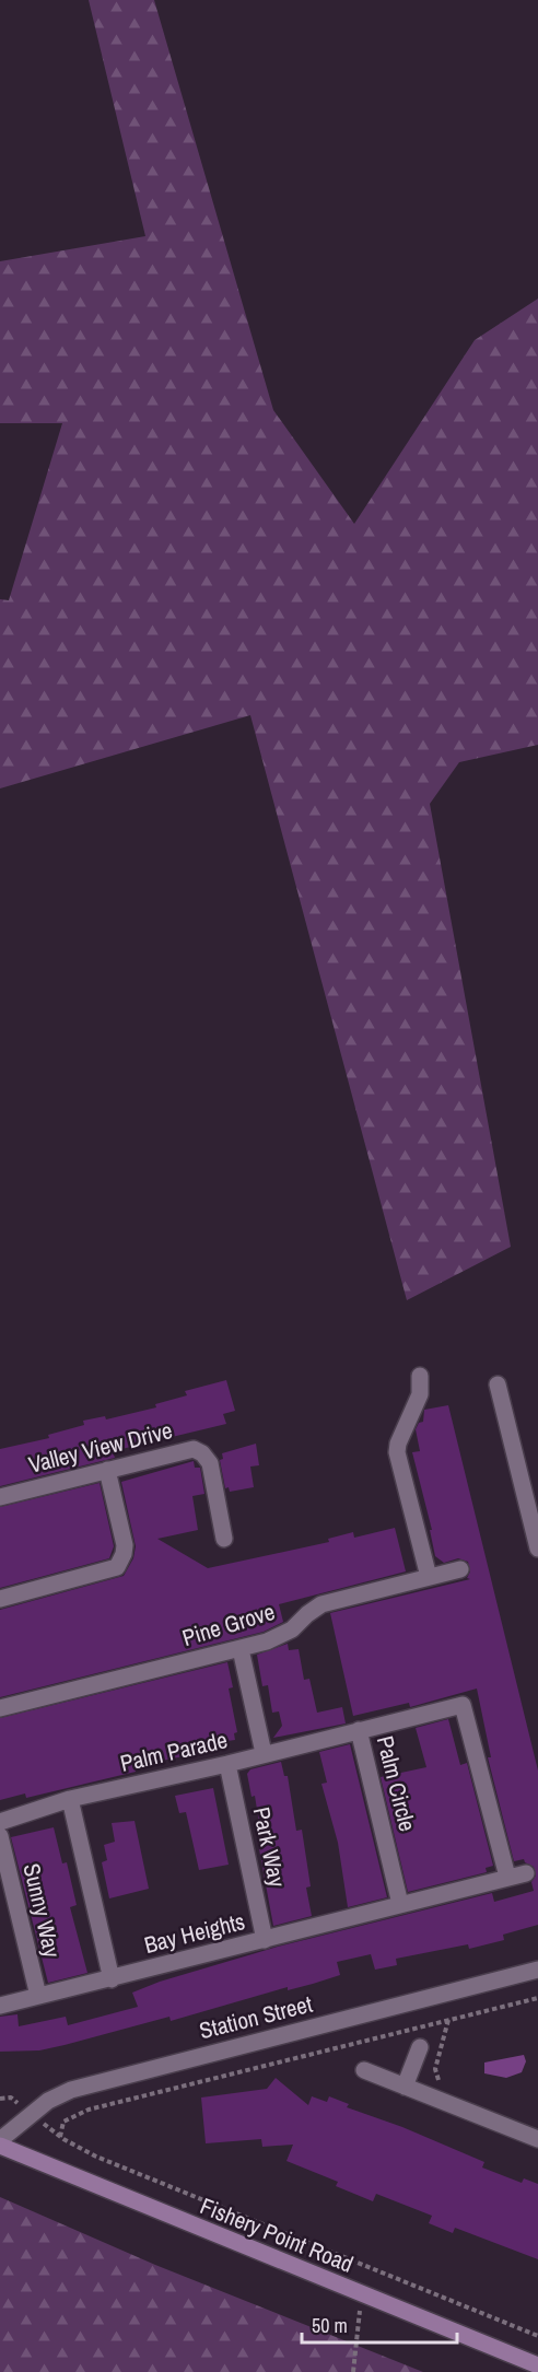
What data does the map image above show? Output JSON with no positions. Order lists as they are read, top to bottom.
{
  "streets": {
    "main road": ["Fishery Point Road"],
    "street": [
      "Valley View Drive",
      "Pine Grove",
      "Palm Parade",
      "Palm Circle",
      "Park Way",
      "Sunny Way",
      "Bay Heights",
      "Station Street"
    ]
  },
  "crossings": [
    ["Palm Parade", "Palm Circle"],
    ["Palm Parade", "Park Way"],
    ["Palm Circle", "Bay Heights"],
    ["Park Way", "Bay Heights"],
    ["Sunny Way", "Bay Heights"]
  ],
  "scale_bar": "50 m"
}
